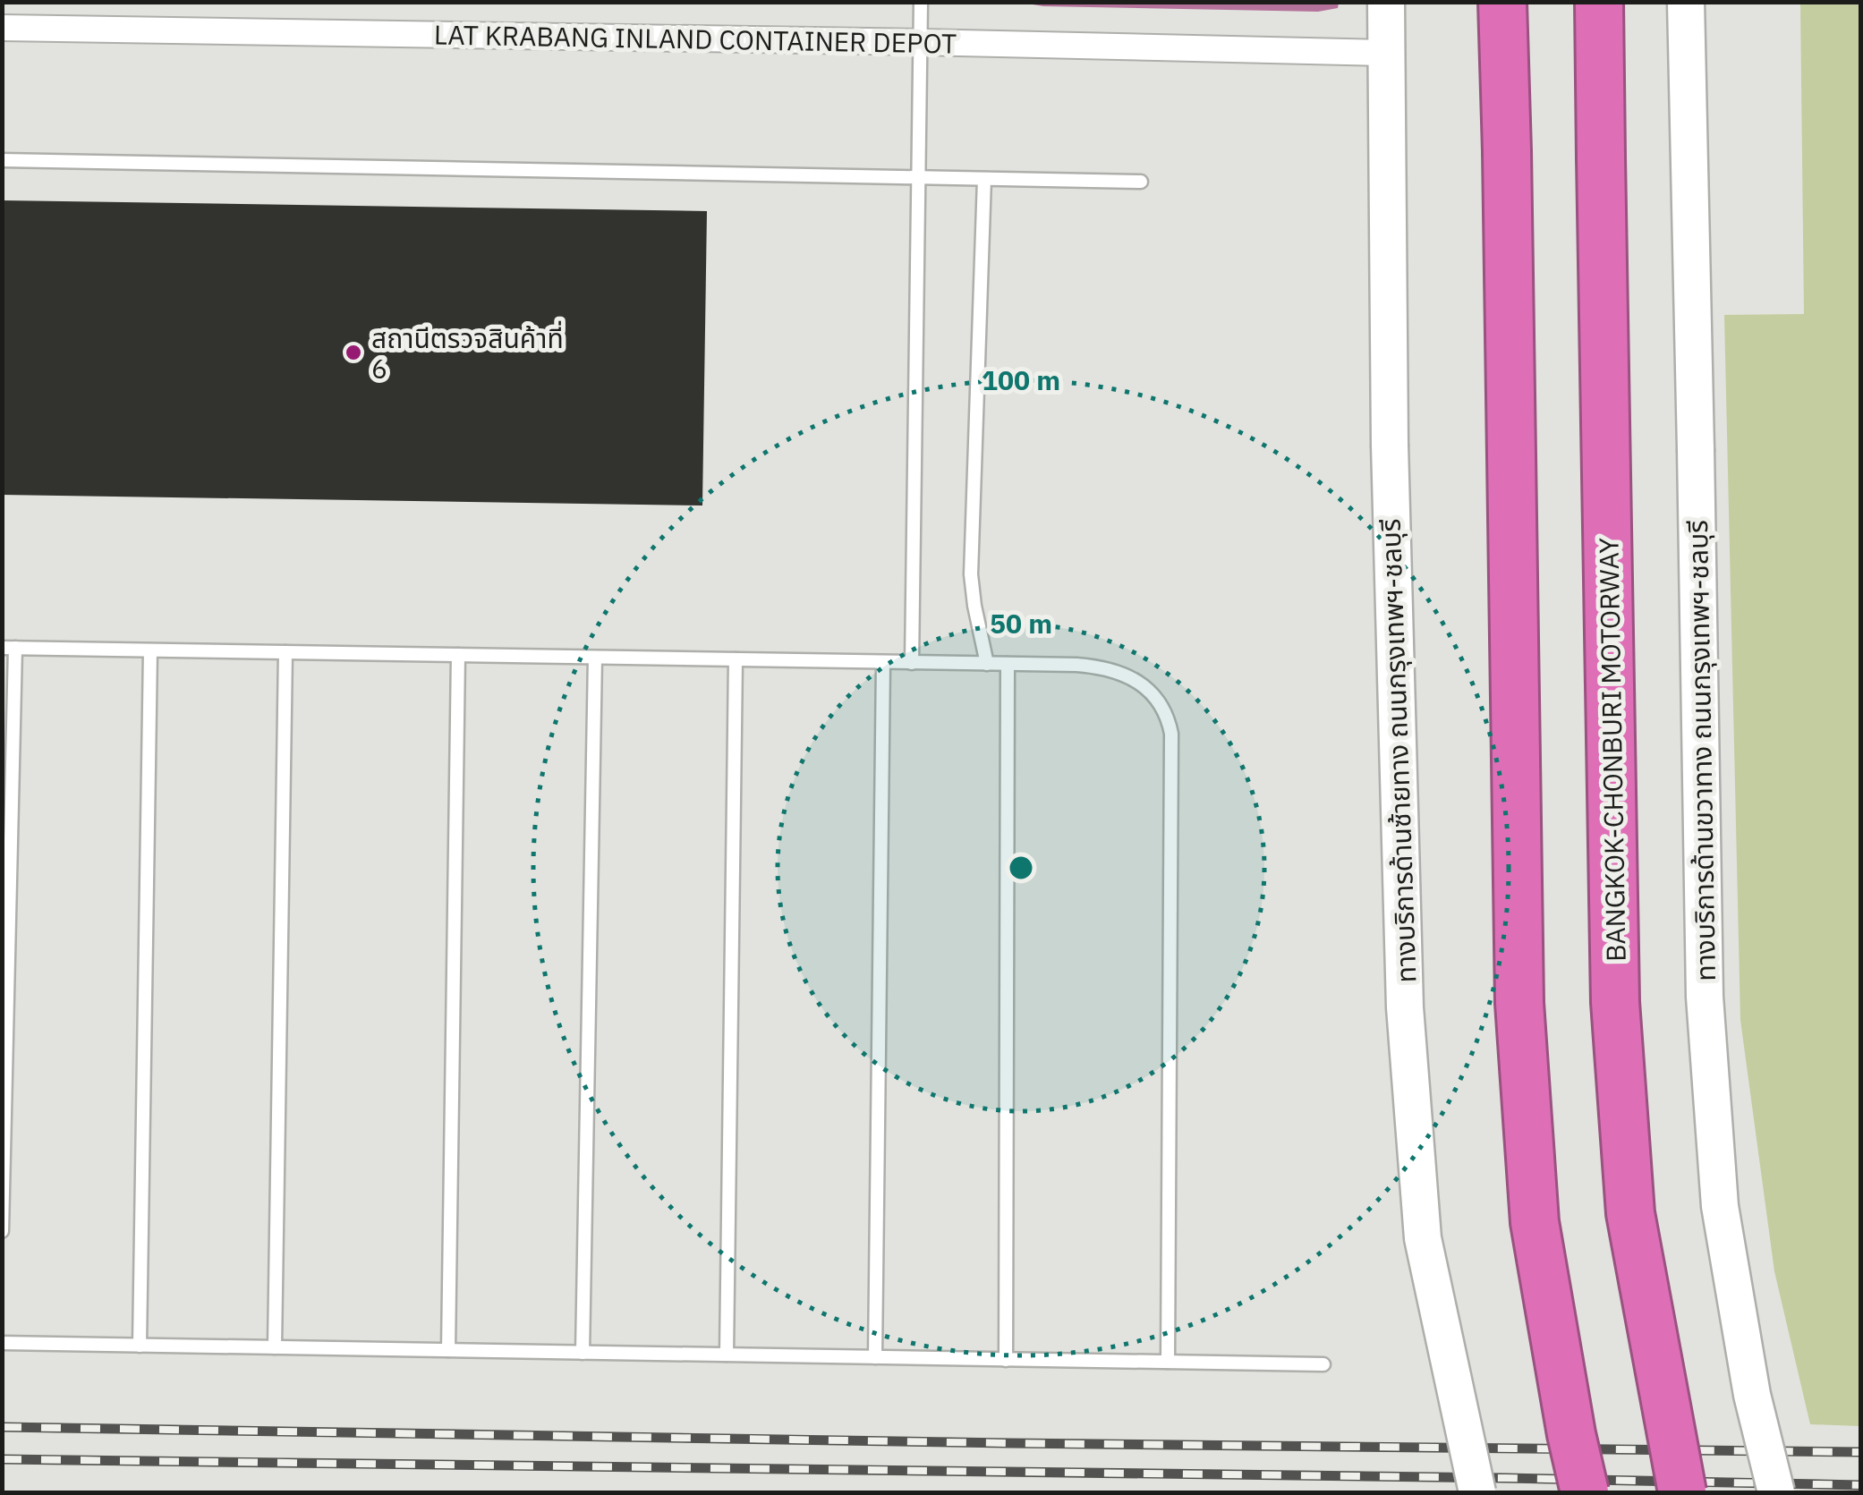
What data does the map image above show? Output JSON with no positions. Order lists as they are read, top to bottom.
{
  "streets": {
    "highway": ["BANGKOK-CHONBURI MOTORWAY"],
    "main road": ["ทางบริการด้านซ้ายทาง ถนนกรุงเทพฯ-ชลบุรี", "ทางบริการด้านขวาทาง ถนนกรุงเทพฯ-ชลบุรี"],
    "street": ["LAT KRABANG INLAND CONTAINER DEPOT"]
  },
  "crossings": [
    ["LAT KRABANG INLAND CONTAINER DEPOT", "ทางบริการด้านซ้ายทาง ถนนกรุงเทพฯ-ชลบุรี"]
  ],
  "places": ["สถานีตรวจสินค้าที่ 6"],
  "rings": ["100 m", "50 m"]
}
